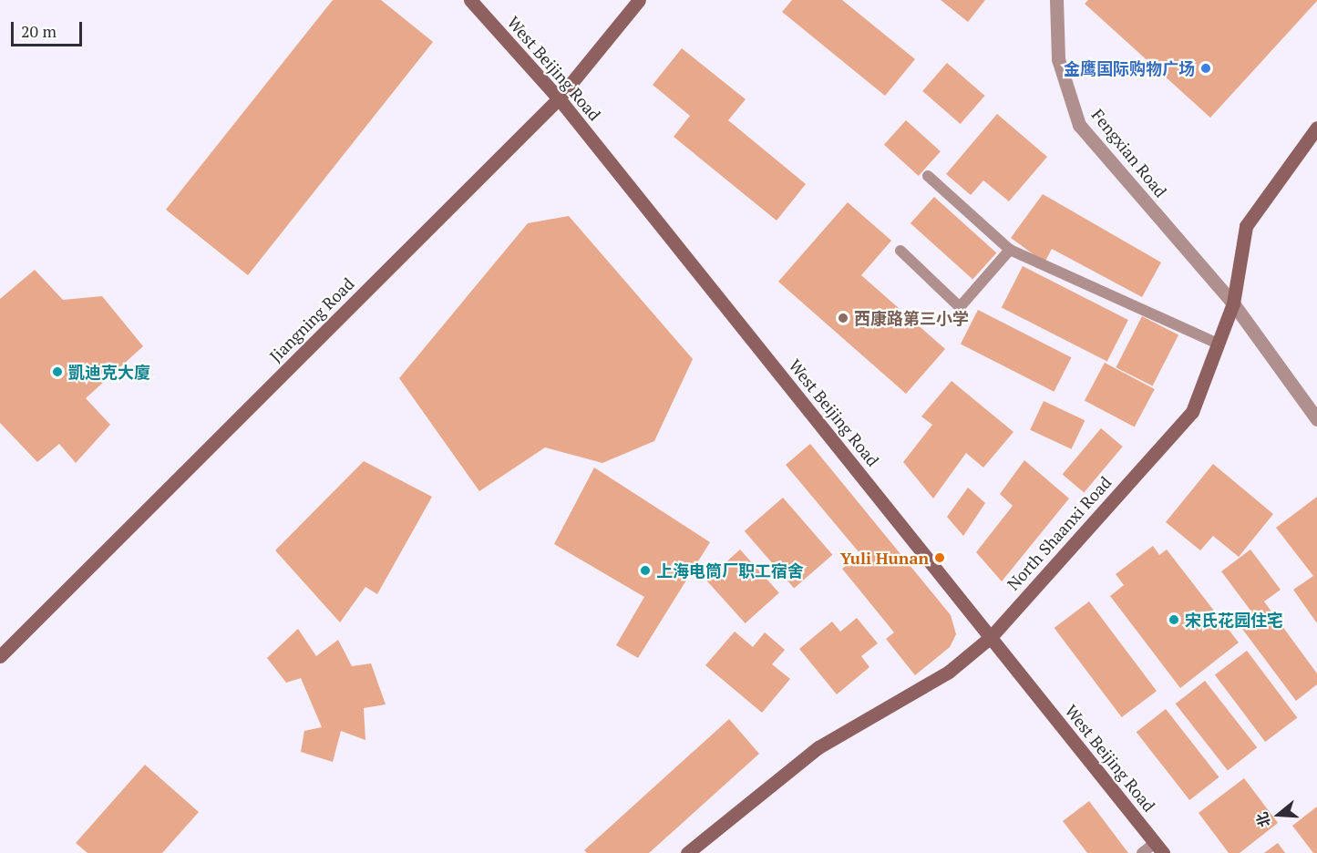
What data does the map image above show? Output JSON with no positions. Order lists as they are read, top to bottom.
{
  "streets": {
    "main road": ["West Beijing Road", "Jiangning Road", "North Shaanxi Road"],
    "street": ["Fengxian Road"]
  },
  "crossings": [
    ["West Beijing Road", "Jiangning Road"],
    ["West Beijing Road", "North Shaanxi Road"],
    ["Fengxian Road", "North Shaanxi Road"]
  ],
  "places": [
    "金鹰国际购物广场",
    "西康路第三小学",
    "凱迪克大廈",
    "Yuli Hunan",
    "上海电筒厂职工宿舍",
    "宋氏花园住宅"
  ],
  "scale_bar": "20 m",
  "north": "left"
}
